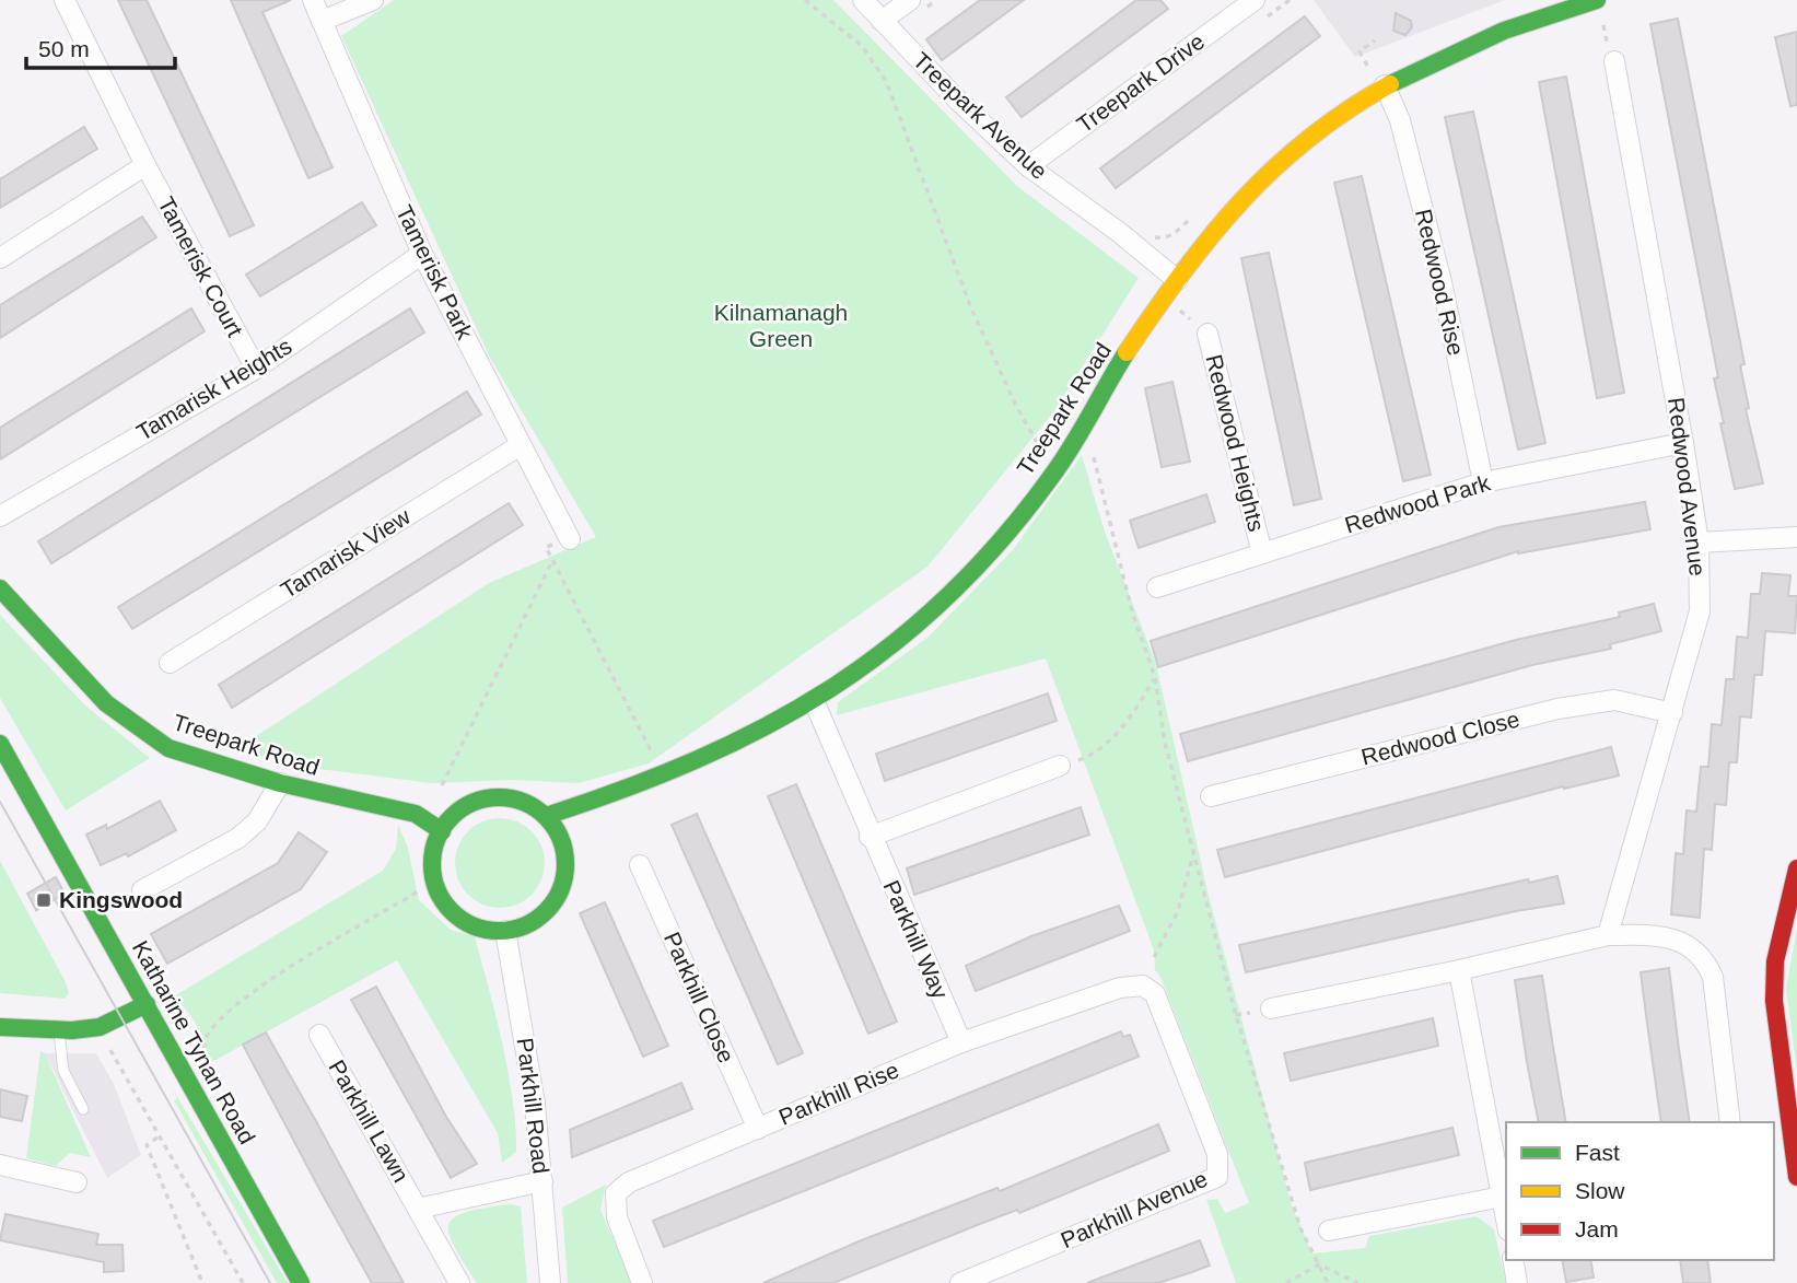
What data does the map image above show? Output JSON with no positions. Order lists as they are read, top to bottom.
{
  "streets": {
    "street": [
      "Treepark Drive",
      "Treepark Avenue",
      "Tamerisk Court",
      "Tamerisk Park",
      "Redwood Rise",
      "Tamarisk Heights",
      "Treepark Road",
      "Redwood Heights",
      "Redwood Avenue",
      "Redwood Park",
      "Tamarisk View",
      "Redwood Close",
      "Parkhill Way",
      "Parkhill Close",
      "Katharine Tynan Road",
      "Parkhill Rise",
      "Parkhill Road",
      "Parkhill Lawn",
      "Parkhill Avenue"
    ]
  },
  "crossings": [
    ["Treepark Drive", "Treepark Avenue"],
    ["Treepark Avenue", "Treepark Road"],
    ["Tamerisk Court", "Tamarisk Heights"],
    ["Tamerisk Park", "Tamarisk Heights"],
    ["Tamerisk Park", "Tamarisk View"],
    ["Redwood Rise", "Treepark Road"],
    ["Redwood Rise", "Redwood Park"],
    ["Treepark Road", "Parkhill Way"],
    ["Treepark Road", "Parkhill Road"],
    ["Redwood Heights", "Redwood Park"],
    ["Redwood Avenue", "Redwood Park"],
    ["Redwood Avenue", "Redwood Close"],
    ["Parkhill Way", "Parkhill Rise"],
    ["Parkhill Close", "Parkhill Rise"],
    ["Parkhill Rise", "Parkhill Avenue"],
    ["Parkhill Road", "Parkhill Lawn"]
  ],
  "parks": ["Kilnamanagh Green"],
  "places": {
    "transit": ["Kingswood"]
  },
  "legend": ["Fast", "Slow", "Jam"],
  "scale_bar": "50 m"
}
